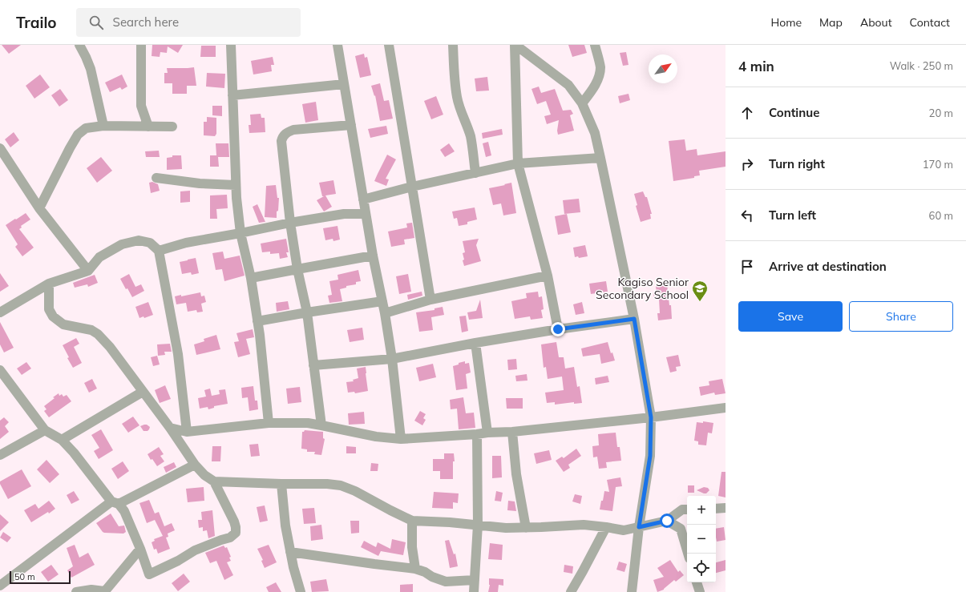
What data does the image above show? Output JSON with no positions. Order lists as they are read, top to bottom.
{
  "places": {
    "school or university": ["Kagiso Senior Secondary School"]
  },
  "scale_bar": "50 m",
  "north": "top right",
  "page": {
    "header": "Trailo",
    "search": "Search here",
    "nav": [
      "Home",
      "Map",
      "About",
      "Contact"
    ],
    "heading": ["4 min", "Walk · 250 m"],
    "list": [
      ["Continue", "20 m"],
      ["Turn right", "170 m"],
      ["Turn left", "60 m"],
      "Arrive at destination"
    ],
    "buttons": ["Save", "Share"],
    "map_buttons": ["+", "−"],
    "scale": "50 m"
  }
}
